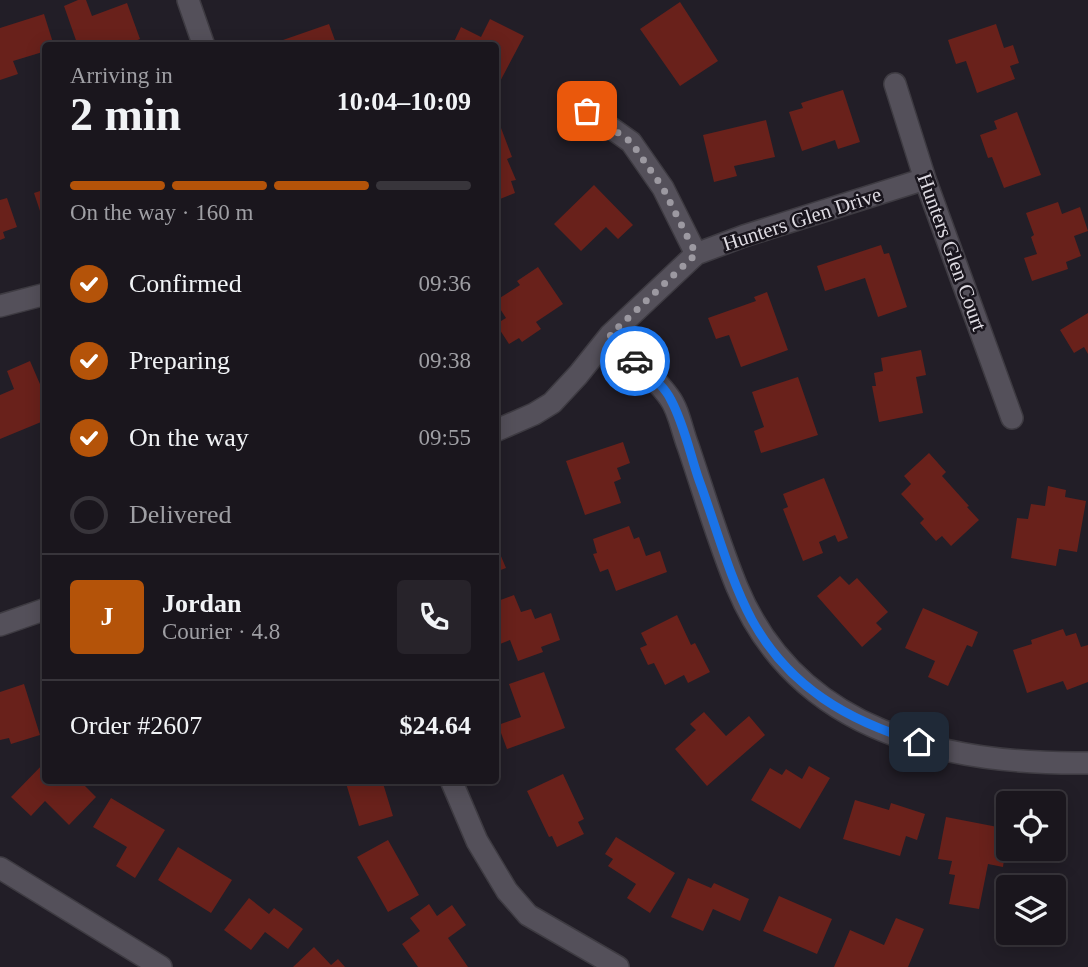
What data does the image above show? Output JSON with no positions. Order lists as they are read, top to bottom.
{
  "streets": {
    "street": ["Hunters Glen Drive", "Hunters Glen Court"]
  },
  "crossings": [
    ["Hunters Glen Drive", "Hunters Glen Court"]
  ],
  "page": {
    "heading": ["2 min", "Arriving in", "10:04–10:09"],
    "panel": [
      "Jordan",
      "Courier · 4.8",
      "Order #2607",
      "$24.64"
    ],
    "bar": "On the way · 160 m",
    "list": [
      ["Confirmed", "09:36"],
      ["Preparing", "09:38"],
      ["On the way", "09:55"],
      "Delivered"
    ],
    "round": "J"
  }
}
